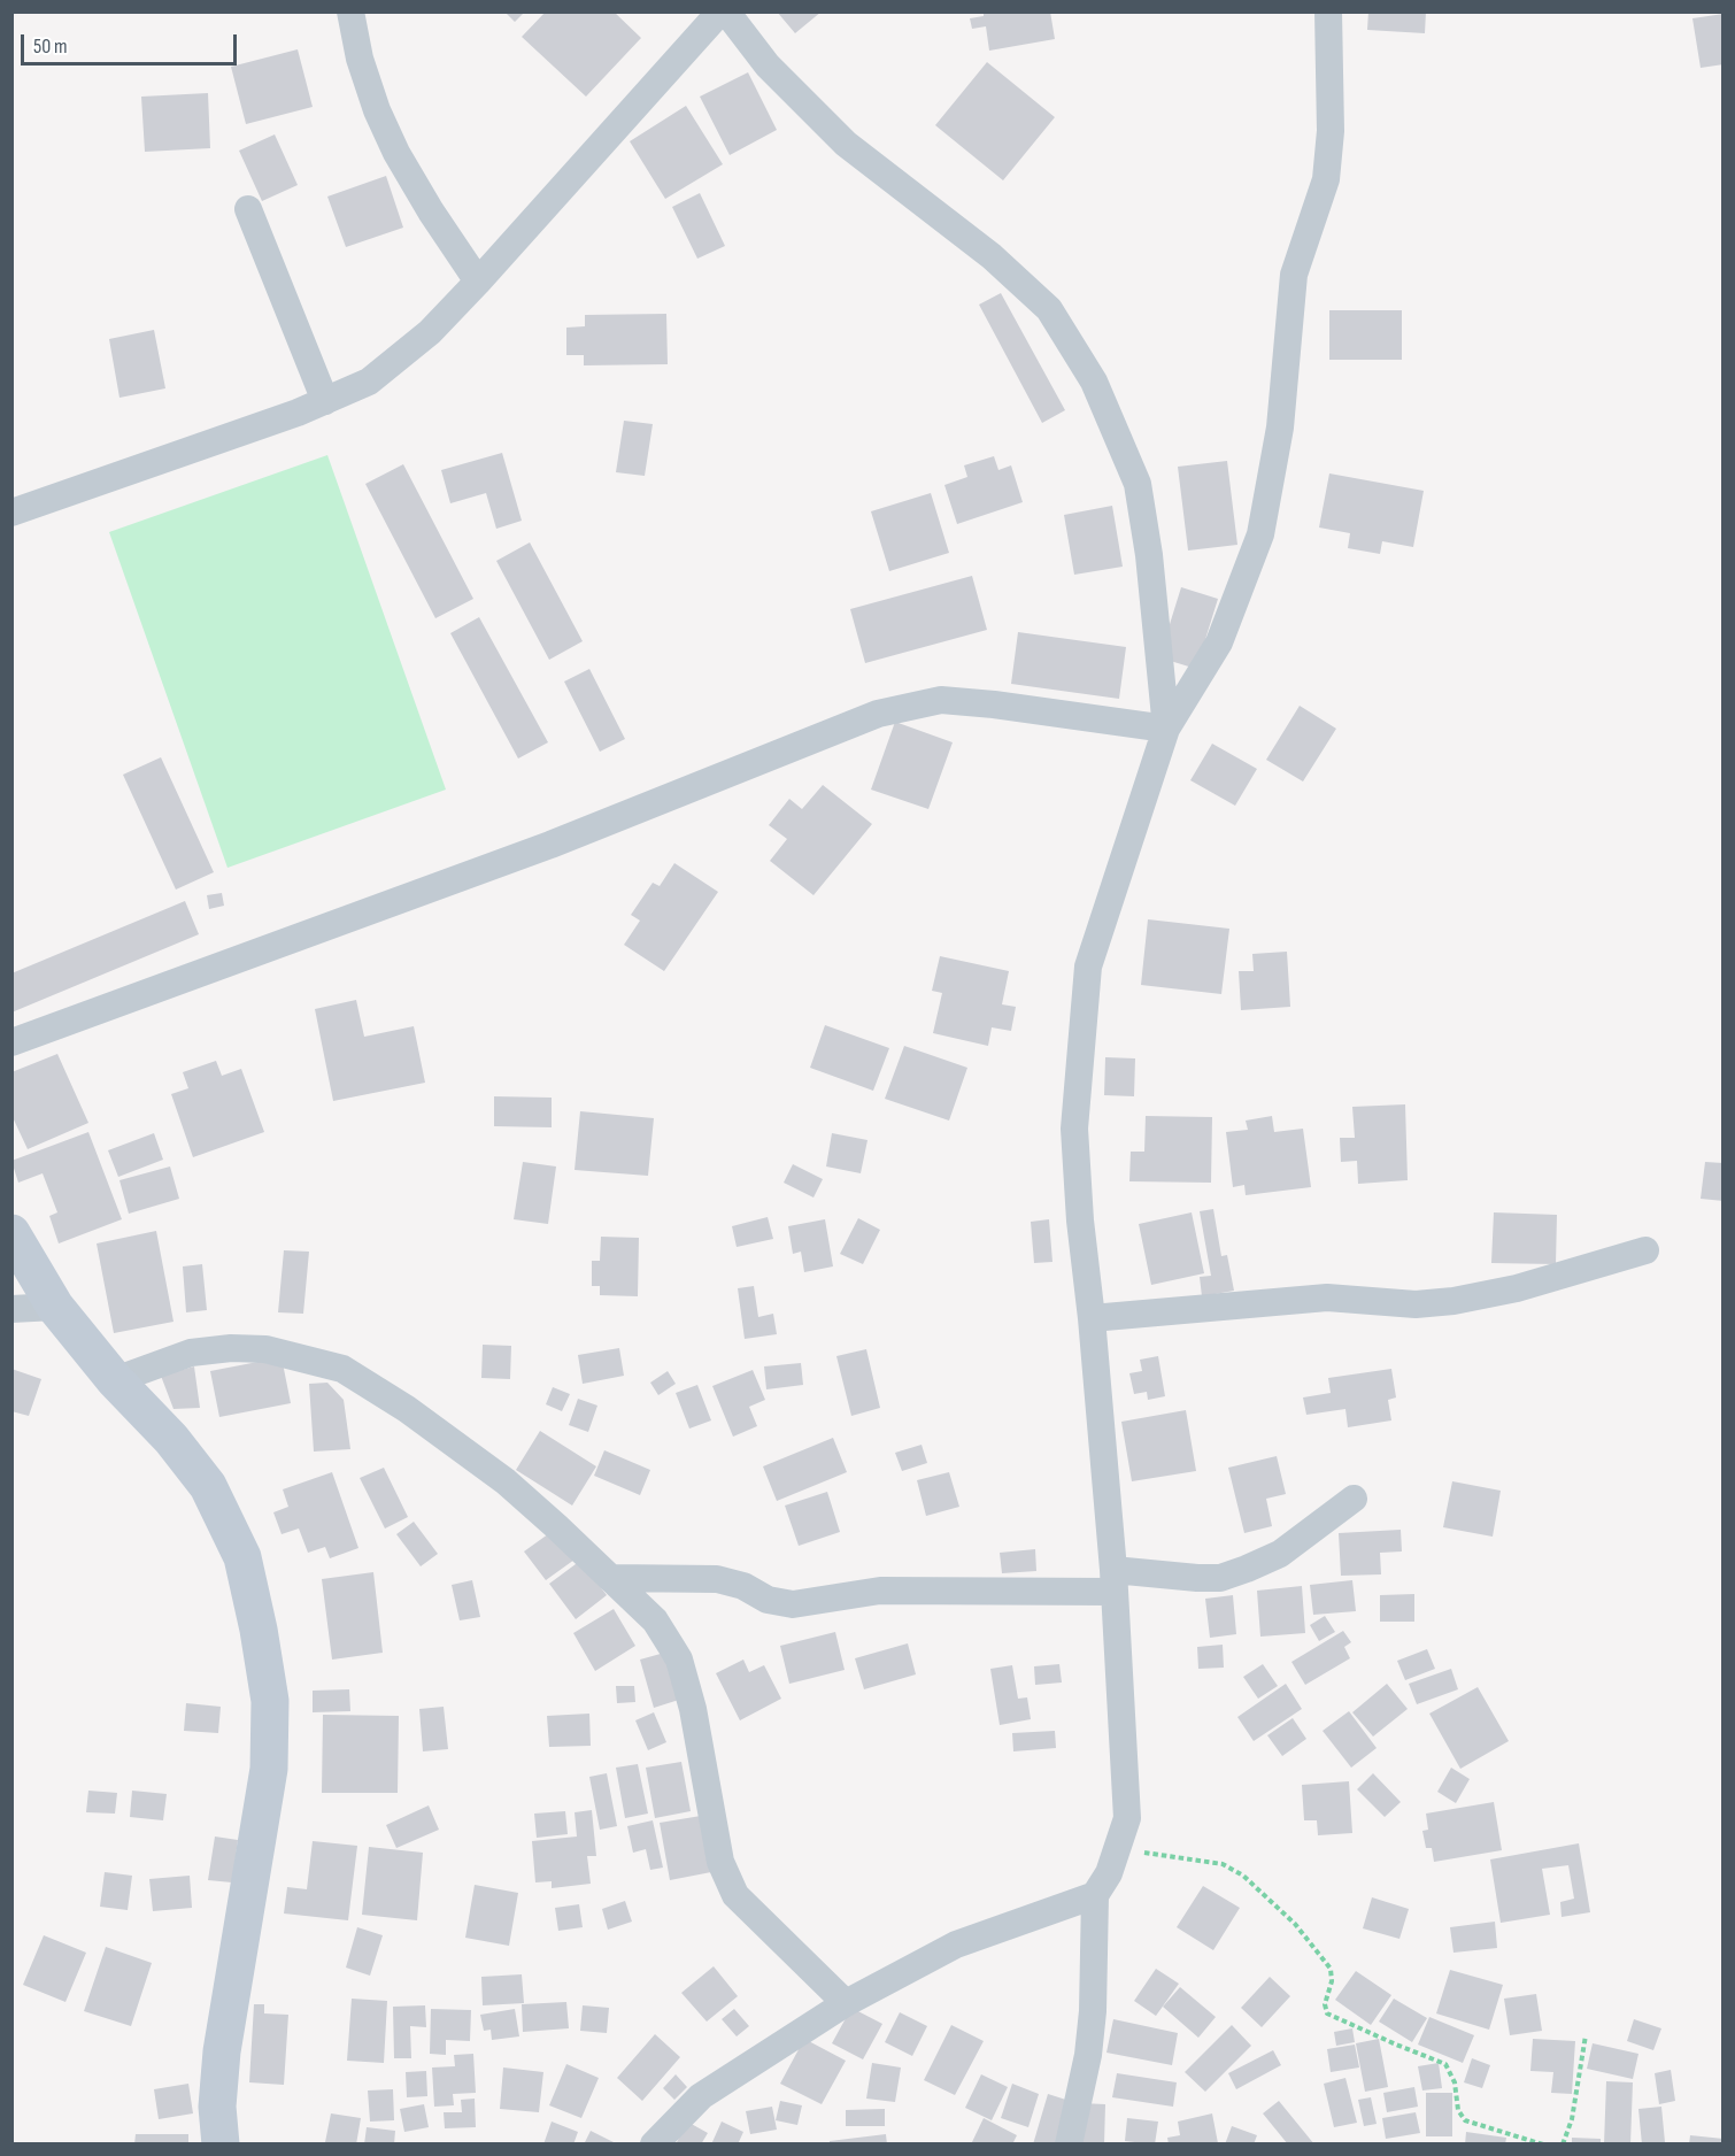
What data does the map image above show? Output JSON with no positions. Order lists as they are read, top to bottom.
{
  "scale_bar": "50 m"
}
